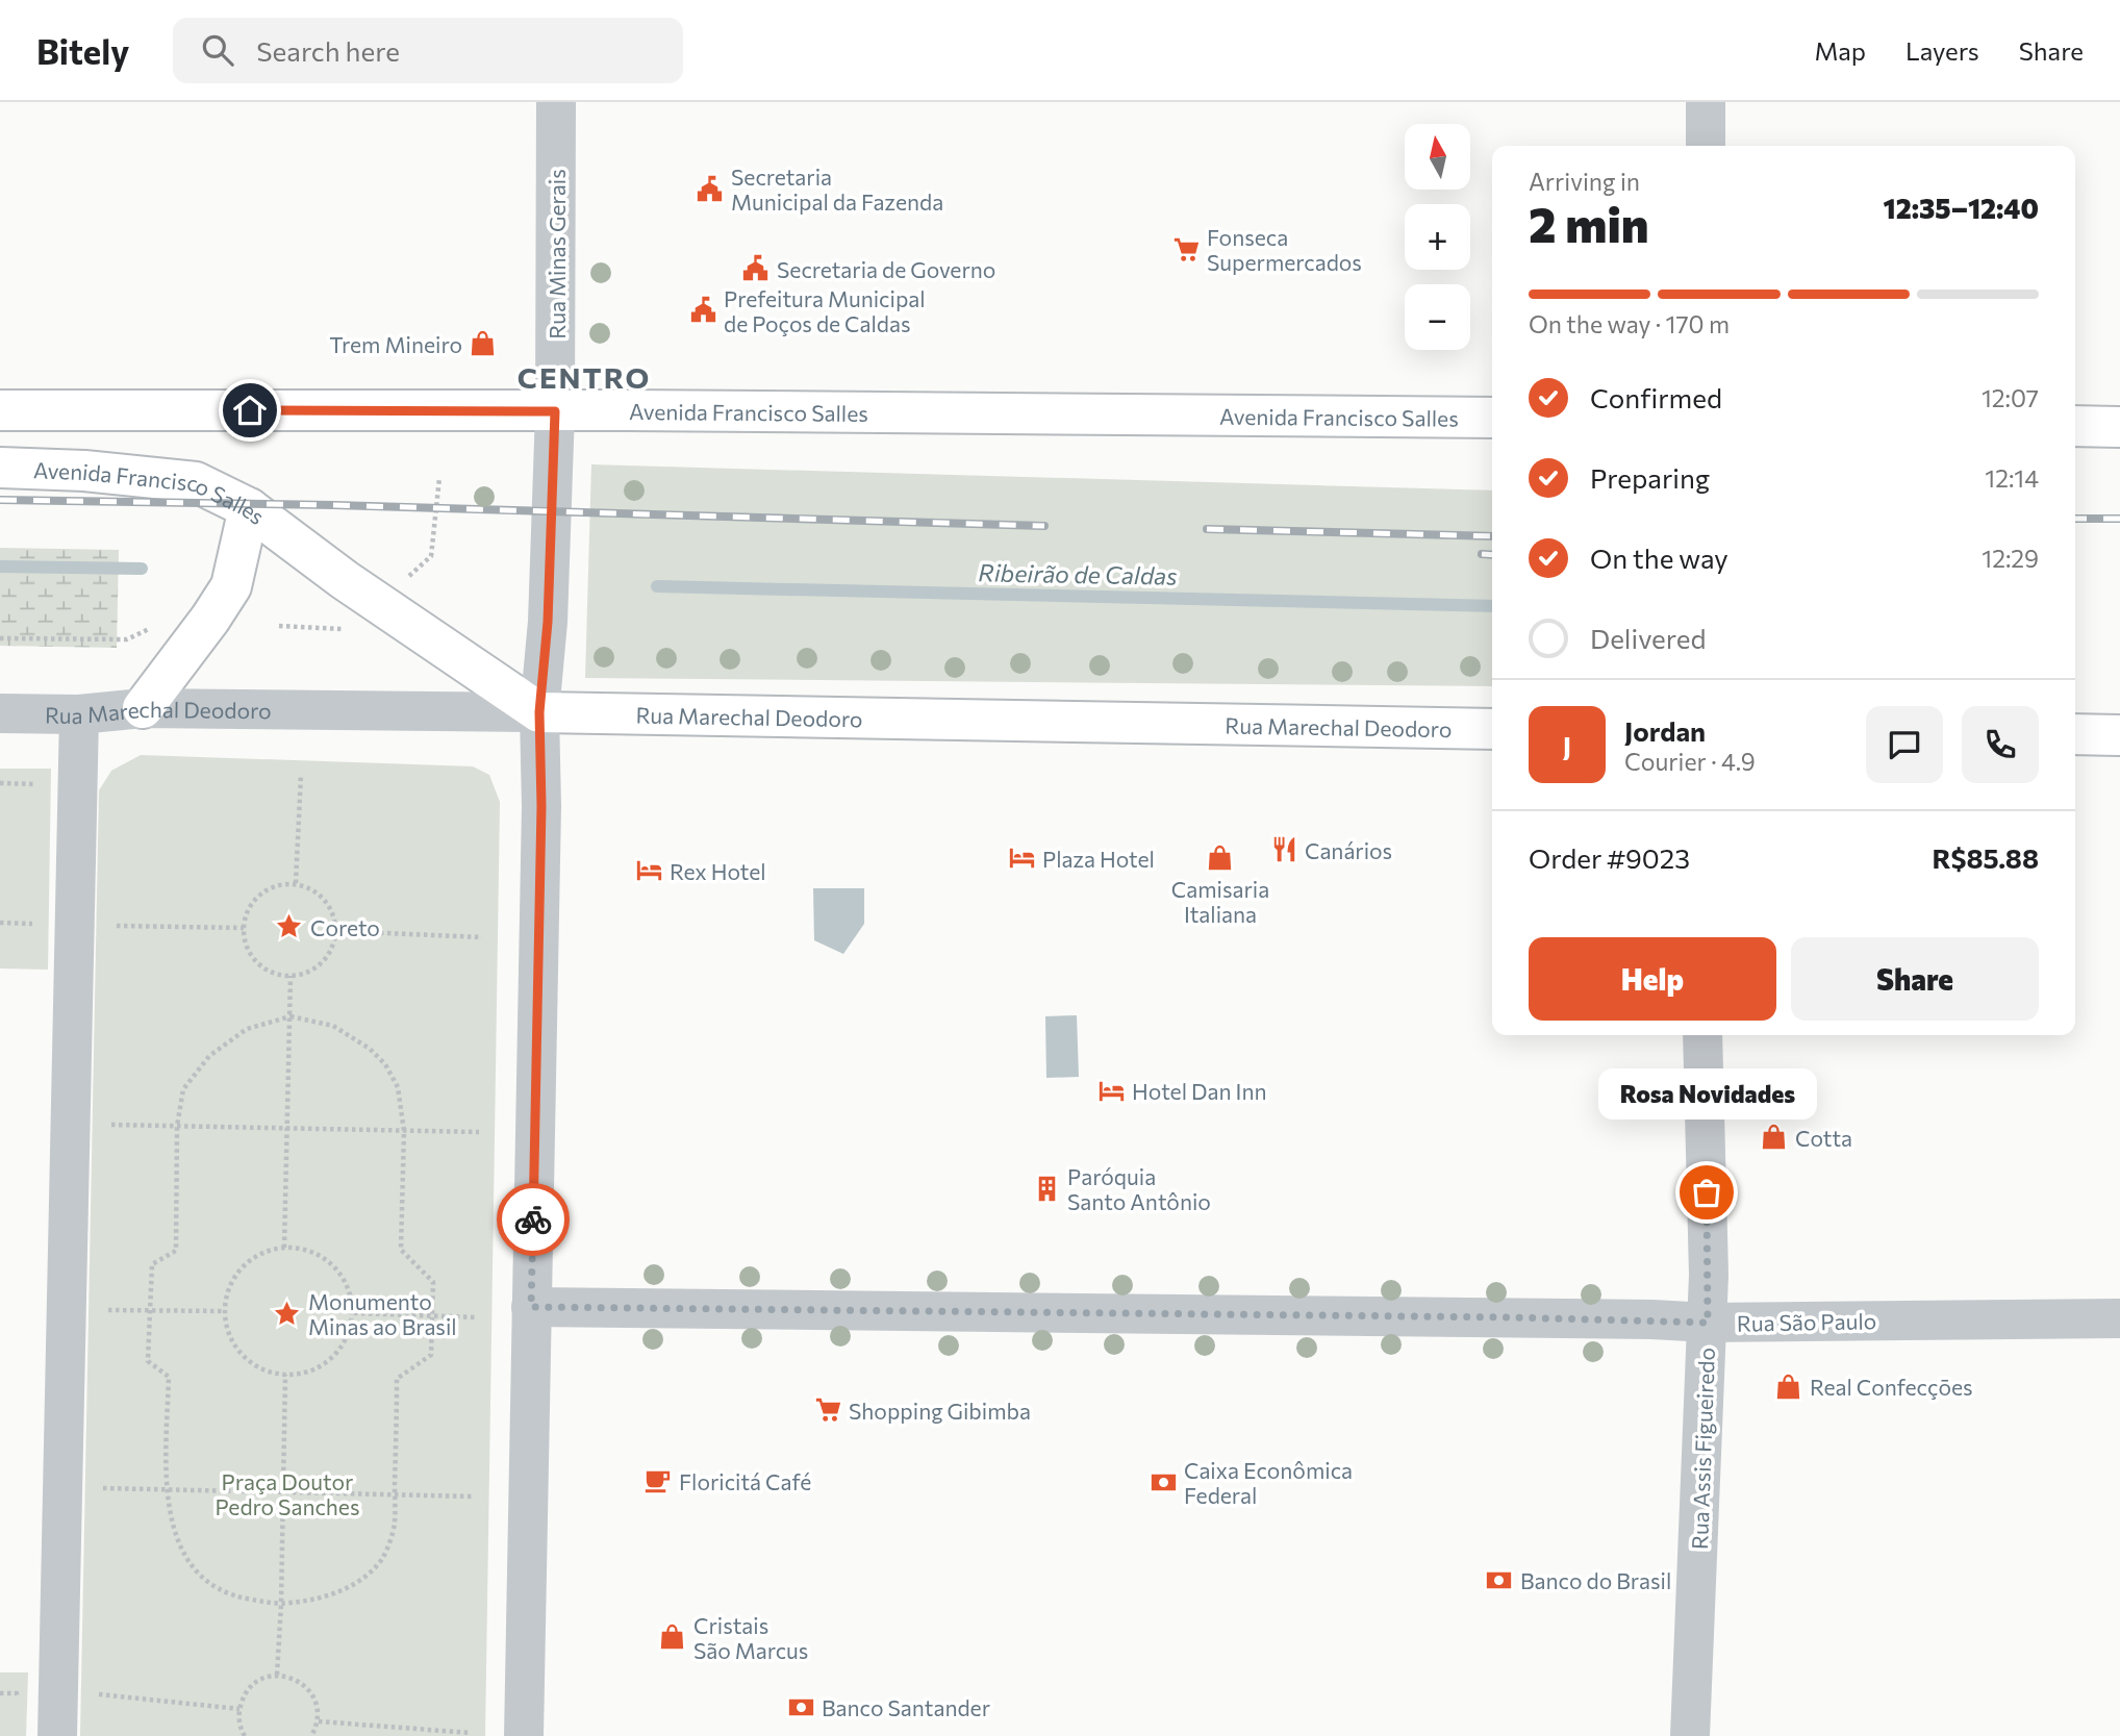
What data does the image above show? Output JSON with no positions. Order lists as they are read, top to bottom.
{
  "streets": {
    "main road": ["Avenida Francisco Salles", "Rua Marechal Deodoro"],
    "street": ["Rua Minas Gerais", "Rua São Paulo", "Rua Assis Figueiredo"]
  },
  "crossings": [
    ["Rua Minas Gerais", "Avenida Francisco Salles"],
    ["Rua Minas Gerais", "Rua Marechal Deodoro"],
    ["Avenida Francisco Salles", "Rua Marechal Deodoro"],
    ["Rua São Paulo", "Rua Assis Figueiredo"]
  ],
  "districts": ["CENTRO"],
  "water": ["Ribeirão de Caldas"],
  "parks": ["Praça Doutor Pedro Sanches"],
  "places": {
    "public building": ["Secretaria Municipal da Fazenda", "Secretaria de Governo", "Prefeitura Municipal de Poços de Caldas"],
    "supermarket": ["Fonseca Supermercados", "Shopping Gibimba"],
    "shop": [
      "Trem Mineiro",
      "Camisaria Italiana",
      "Cotta",
      "Real Confecçōes",
      "Cristais São Marcus"
    ],
    "restaurant": ["Canários"],
    "hotel": ["Plaza Hotel", "Rex Hotel", "Hotel Dan Inn"],
    "place": ["Coreto", "Monumento Minas ao Brasil"],
    "building": ["Paróquia Santo Antônio"],
    "other": ["Rosa Novidades"],
    "cafe": ["Floricitá Café"],
    "bank": ["Caixa Econômica Federal", "Banco do Brasil", "Banco Santander"]
  },
  "north": "top",
  "page": {
    "header": "Bitely",
    "search": "Search here",
    "nav": ["Map", "Layers", "Share"],
    "map_buttons": ["+", "−"],
    "heading": ["2 min", "Arriving in", "12:35–12:40"],
    "panel": [
      "Jordan",
      "Courier · 4.9",
      "Order #9023",
      "R$85.88"
    ],
    "bar": "On the way · 170 m",
    "list": [
      ["Confirmed", "12:07"],
      ["Preparing", "12:14"],
      ["On the way", "12:29"],
      "Delivered"
    ],
    "round": "J",
    "buttons": ["Help", "Share"],
    "bubble": "Rosa Novidades"
  }
}
